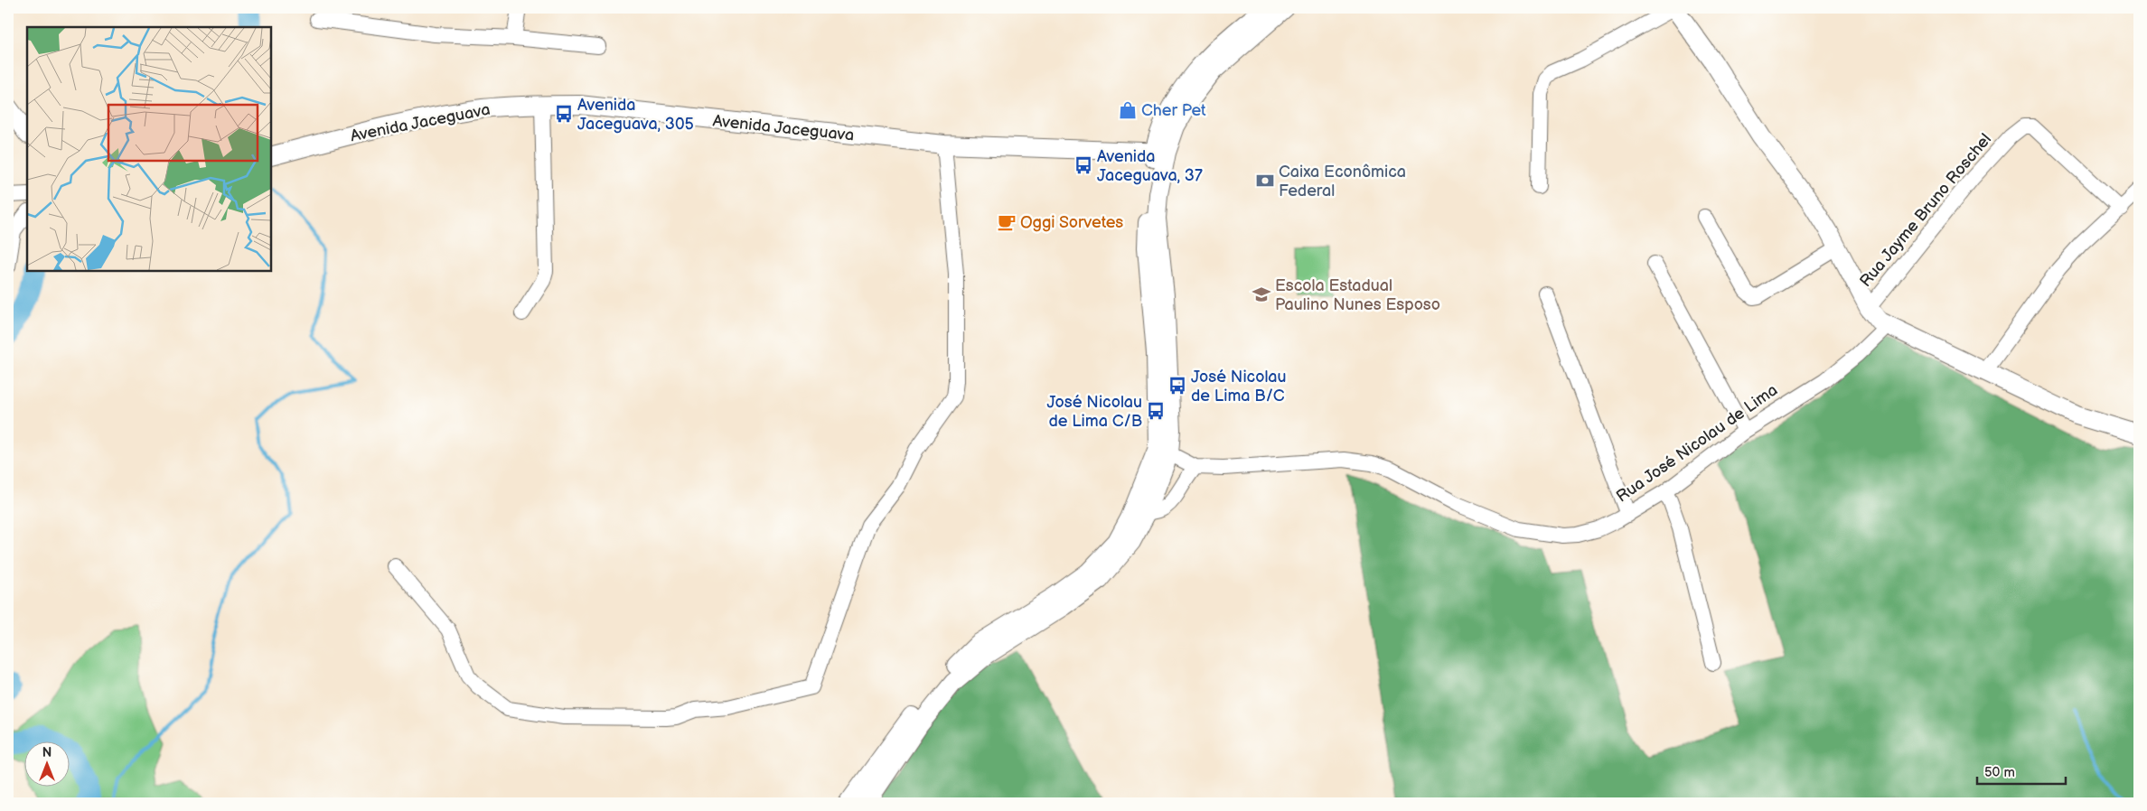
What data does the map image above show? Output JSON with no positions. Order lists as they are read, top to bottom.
{
  "streets": {
    "main road": ["Avenida Jaceguava"],
    "street": ["Rua Jayme Bruno Roschel", "Rua José Nicolau de Lima"]
  },
  "places": {
    "shop": ["Cher Pet"],
    "bus stop": [
      "Avenida Jaceguava, 305",
      "Avenida Jaceguava, 37",
      "José Nicolau de Lima B/C",
      "José Nicolau de Lima C/B"
    ],
    "bank": ["Caixa Econômica Federal"],
    "cafe": ["Oggi Sorvetes"],
    "school or university": ["Escola Estadual Paulino Nunes Esposo"]
  },
  "scale_bar": "50 m",
  "north": "top"
}
